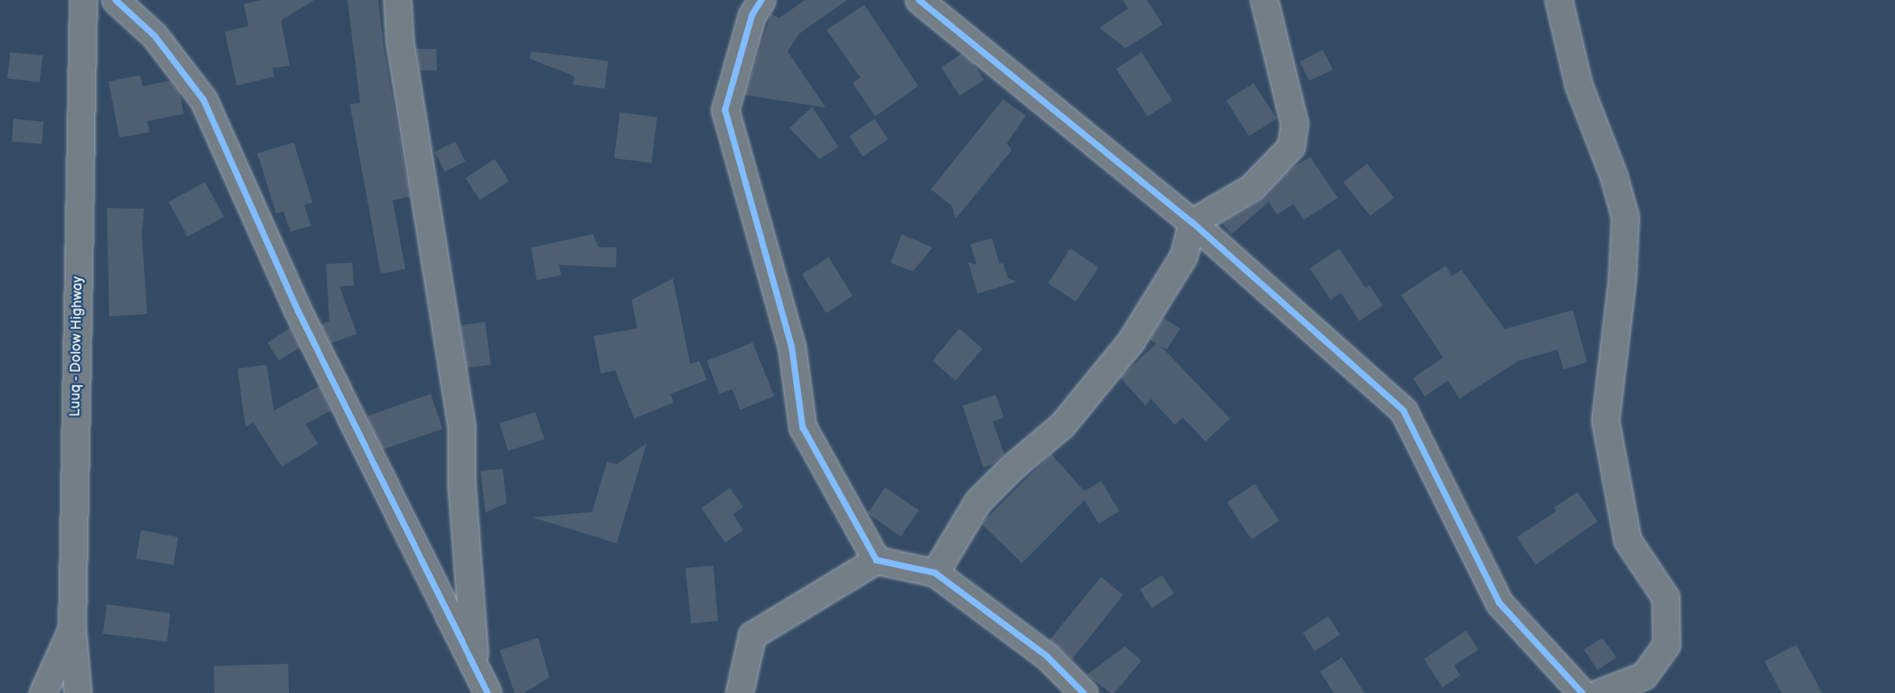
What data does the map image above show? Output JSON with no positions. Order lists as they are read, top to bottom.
{
  "streets": {
    "street": ["Luuq - Dolow Highway"]
  }
}
